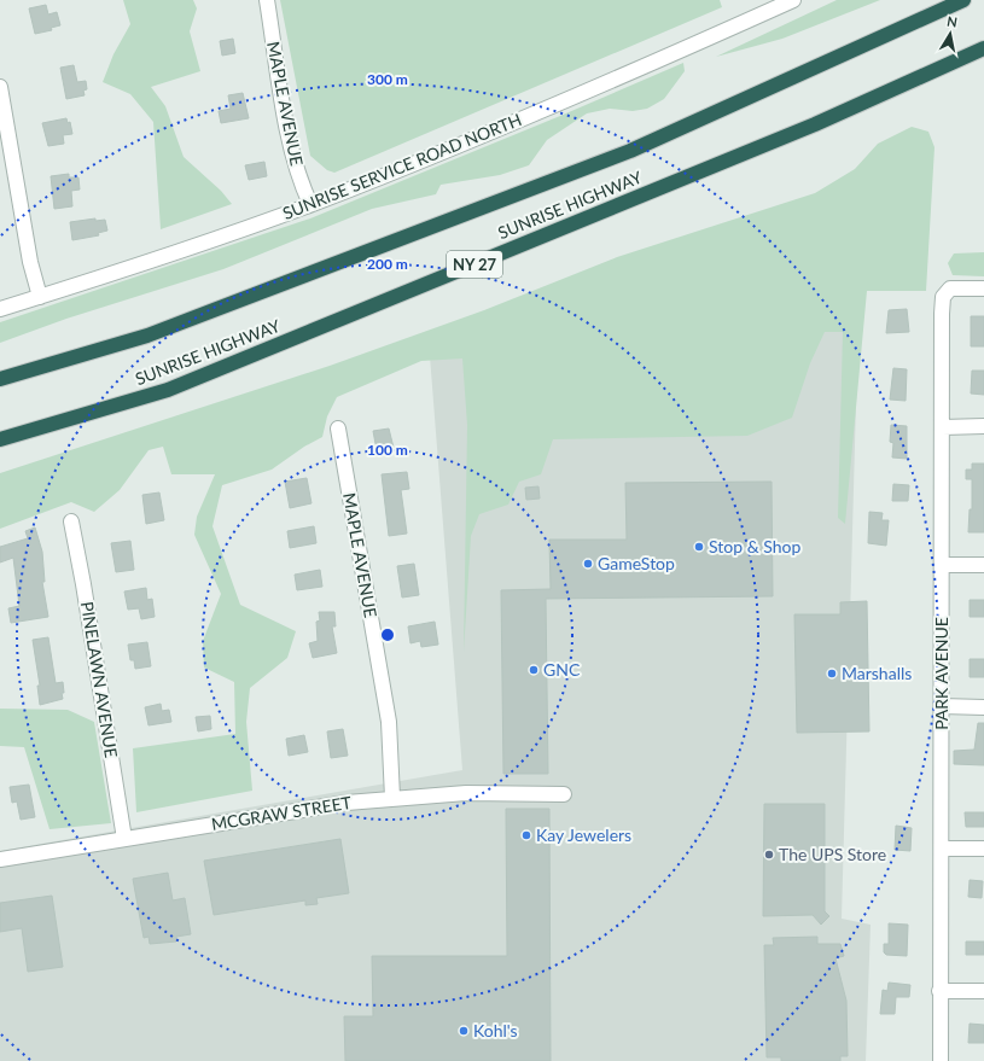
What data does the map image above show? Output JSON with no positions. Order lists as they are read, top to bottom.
{
  "streets": {
    "highway": ["SUNRISE HIGHWAY", "NY 27"],
    "street": [
      "MAPLE AVENUE",
      "SUNRISE SERVICE ROAD NORTH",
      "PARK AVENUE",
      "PINELAWN AVENUE",
      "MCGRAW STREET"
    ]
  },
  "crossings": [
    ["MAPLE AVENUE", "SUNRISE SERVICE ROAD NORTH"],
    ["MAPLE AVENUE", "MCGRAW STREET"],
    ["PINELAWN AVENUE", "MCGRAW STREET"]
  ],
  "places": [
    "Stop & Shop",
    "GameStop",
    "GNC",
    "Marshalls",
    "Kay Jewelers",
    "The UPS Store",
    "Kohl's"
  ],
  "north": "top",
  "rings": ["300 m", "200 m", "100 m"]
}
